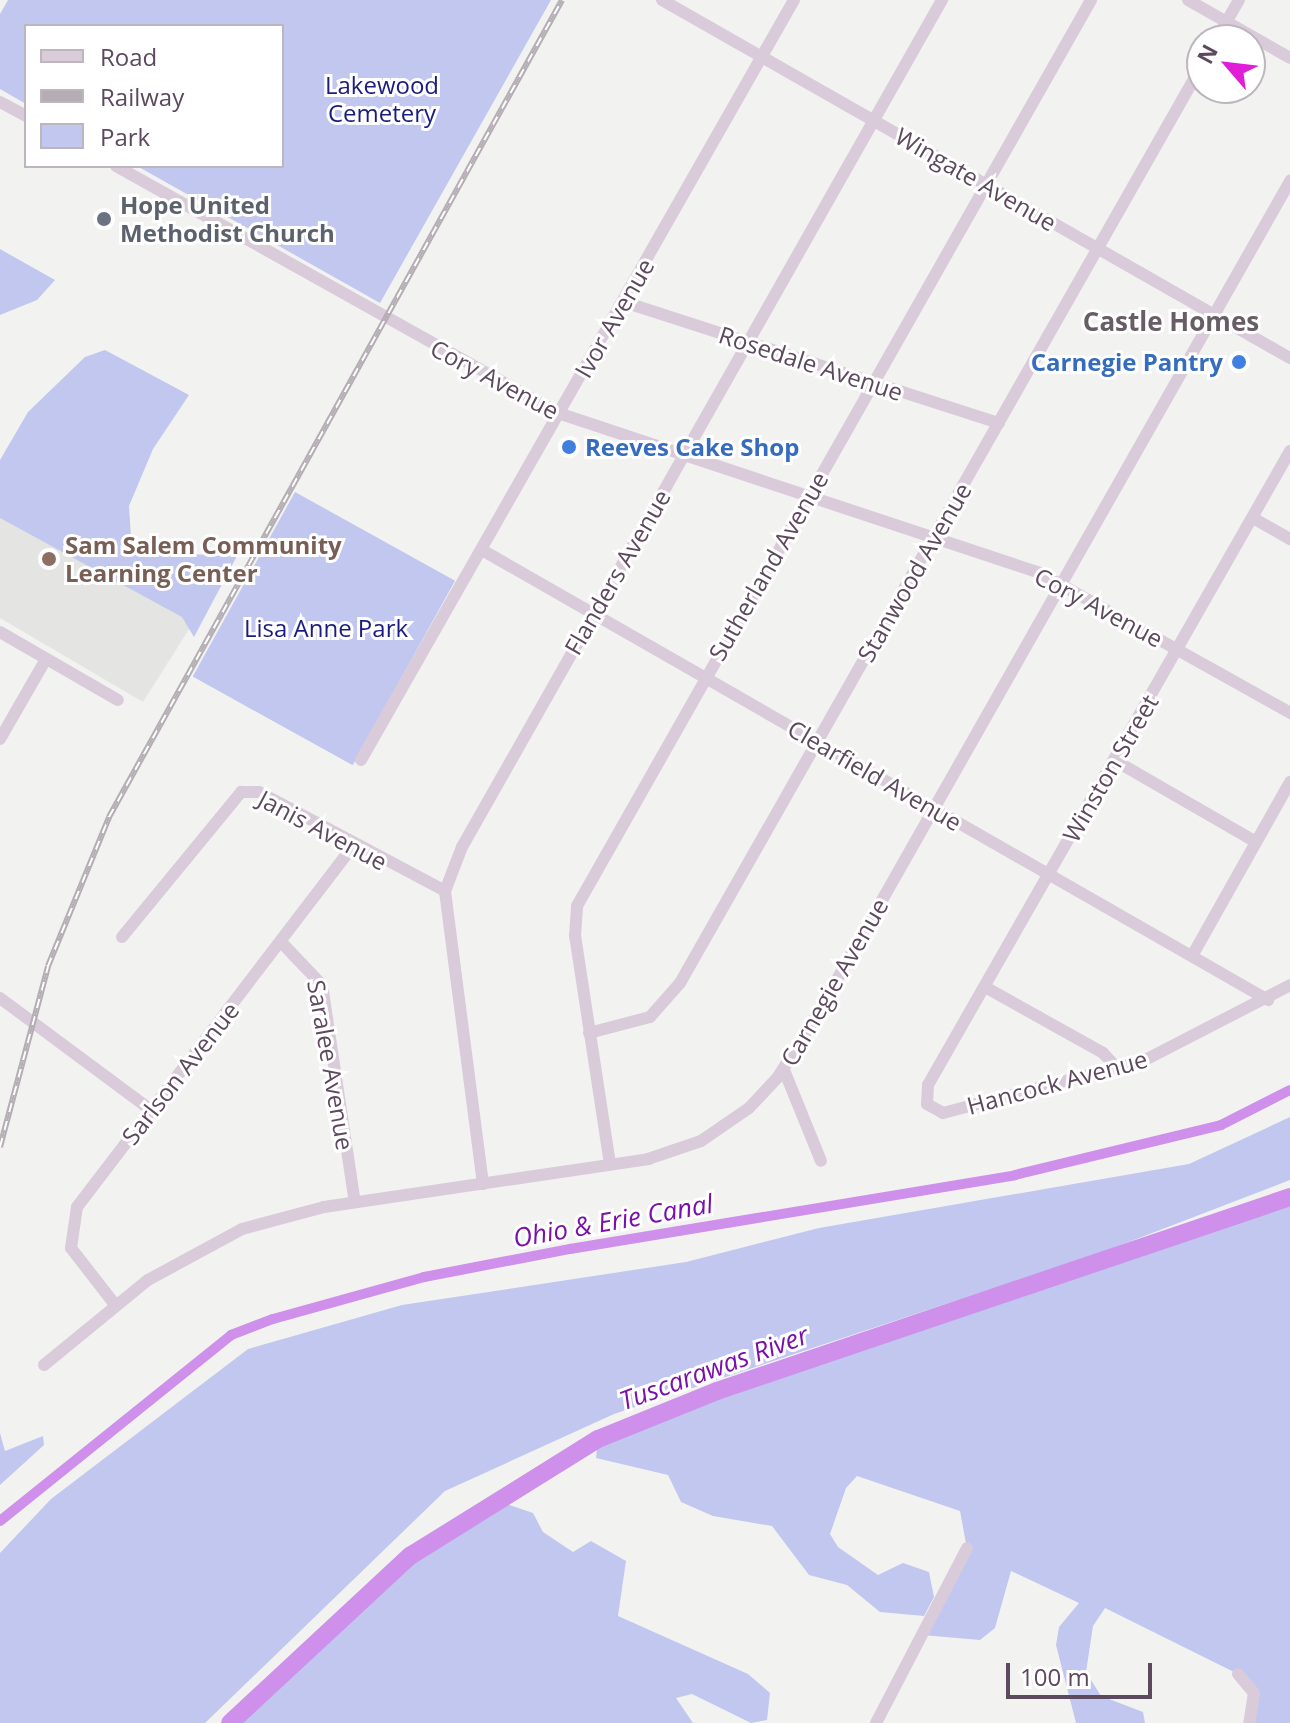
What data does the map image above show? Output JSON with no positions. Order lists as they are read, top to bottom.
{
  "streets": {
    "street": [
      "Wingate Avenue",
      "Ivor Avenue",
      "Rosedale Avenue",
      "Cory Avenue",
      "Sutherland Avenue",
      "Flanders Avenue",
      "Stanwood Avenue",
      "Winston Street",
      "Clearfield Avenue",
      "Janis Avenue",
      "Carnegie Avenue",
      "Saralee Avenue",
      "Sarlson Avenue",
      "Hancock Avenue"
    ]
  },
  "crossings": [
    ["Wingate Avenue", "Ivor Avenue"],
    ["Wingate Avenue", "Sutherland Avenue"],
    ["Wingate Avenue", "Flanders Avenue"],
    ["Wingate Avenue", "Stanwood Avenue"],
    ["Wingate Avenue", "Carnegie Avenue"],
    ["Ivor Avenue", "Rosedale Avenue"],
    ["Ivor Avenue", "Cory Avenue"],
    ["Ivor Avenue", "Clearfield Avenue"],
    ["Rosedale Avenue", "Sutherland Avenue"],
    ["Rosedale Avenue", "Flanders Avenue"],
    ["Rosedale Avenue", "Stanwood Avenue"],
    ["Cory Avenue", "Sutherland Avenue"],
    ["Cory Avenue", "Flanders Avenue"],
    ["Cory Avenue", "Stanwood Avenue"],
    ["Cory Avenue", "Winston Street"],
    ["Cory Avenue", "Carnegie Avenue"],
    ["Sutherland Avenue", "Stanwood Avenue"],
    ["Sutherland Avenue", "Clearfield Avenue"],
    ["Sutherland Avenue", "Carnegie Avenue"],
    ["Flanders Avenue", "Clearfield Avenue"],
    ["Flanders Avenue", "Janis Avenue"],
    ["Flanders Avenue", "Carnegie Avenue"],
    ["Stanwood Avenue", "Clearfield Avenue"],
    ["Winston Street", "Clearfield Avenue"],
    ["Winston Street", "Hancock Avenue"],
    ["Clearfield Avenue", "Carnegie Avenue"],
    ["Clearfield Avenue", "Hancock Avenue"],
    ["Janis Avenue", "Sarlson Avenue"],
    ["Carnegie Avenue", "Saralee Avenue"],
    ["Carnegie Avenue", "Sarlson Avenue"],
    ["Saralee Avenue", "Sarlson Avenue"]
  ],
  "districts": ["Castle Homes"],
  "water": ["Ohio & Erie Canal", "Tuscarawas River"],
  "parks": ["Lakewood Cemetery", "Lisa Anne Park"],
  "places": [
    "Hope United Methodist Church",
    "Carnegie Pantry",
    "Reeves Cake Shop",
    "Sam Salem Community Learning Center"
  ],
  "legend": ["Road", "Railway", "Park"],
  "scale_bar": "100 m",
  "north": "top left"
}
